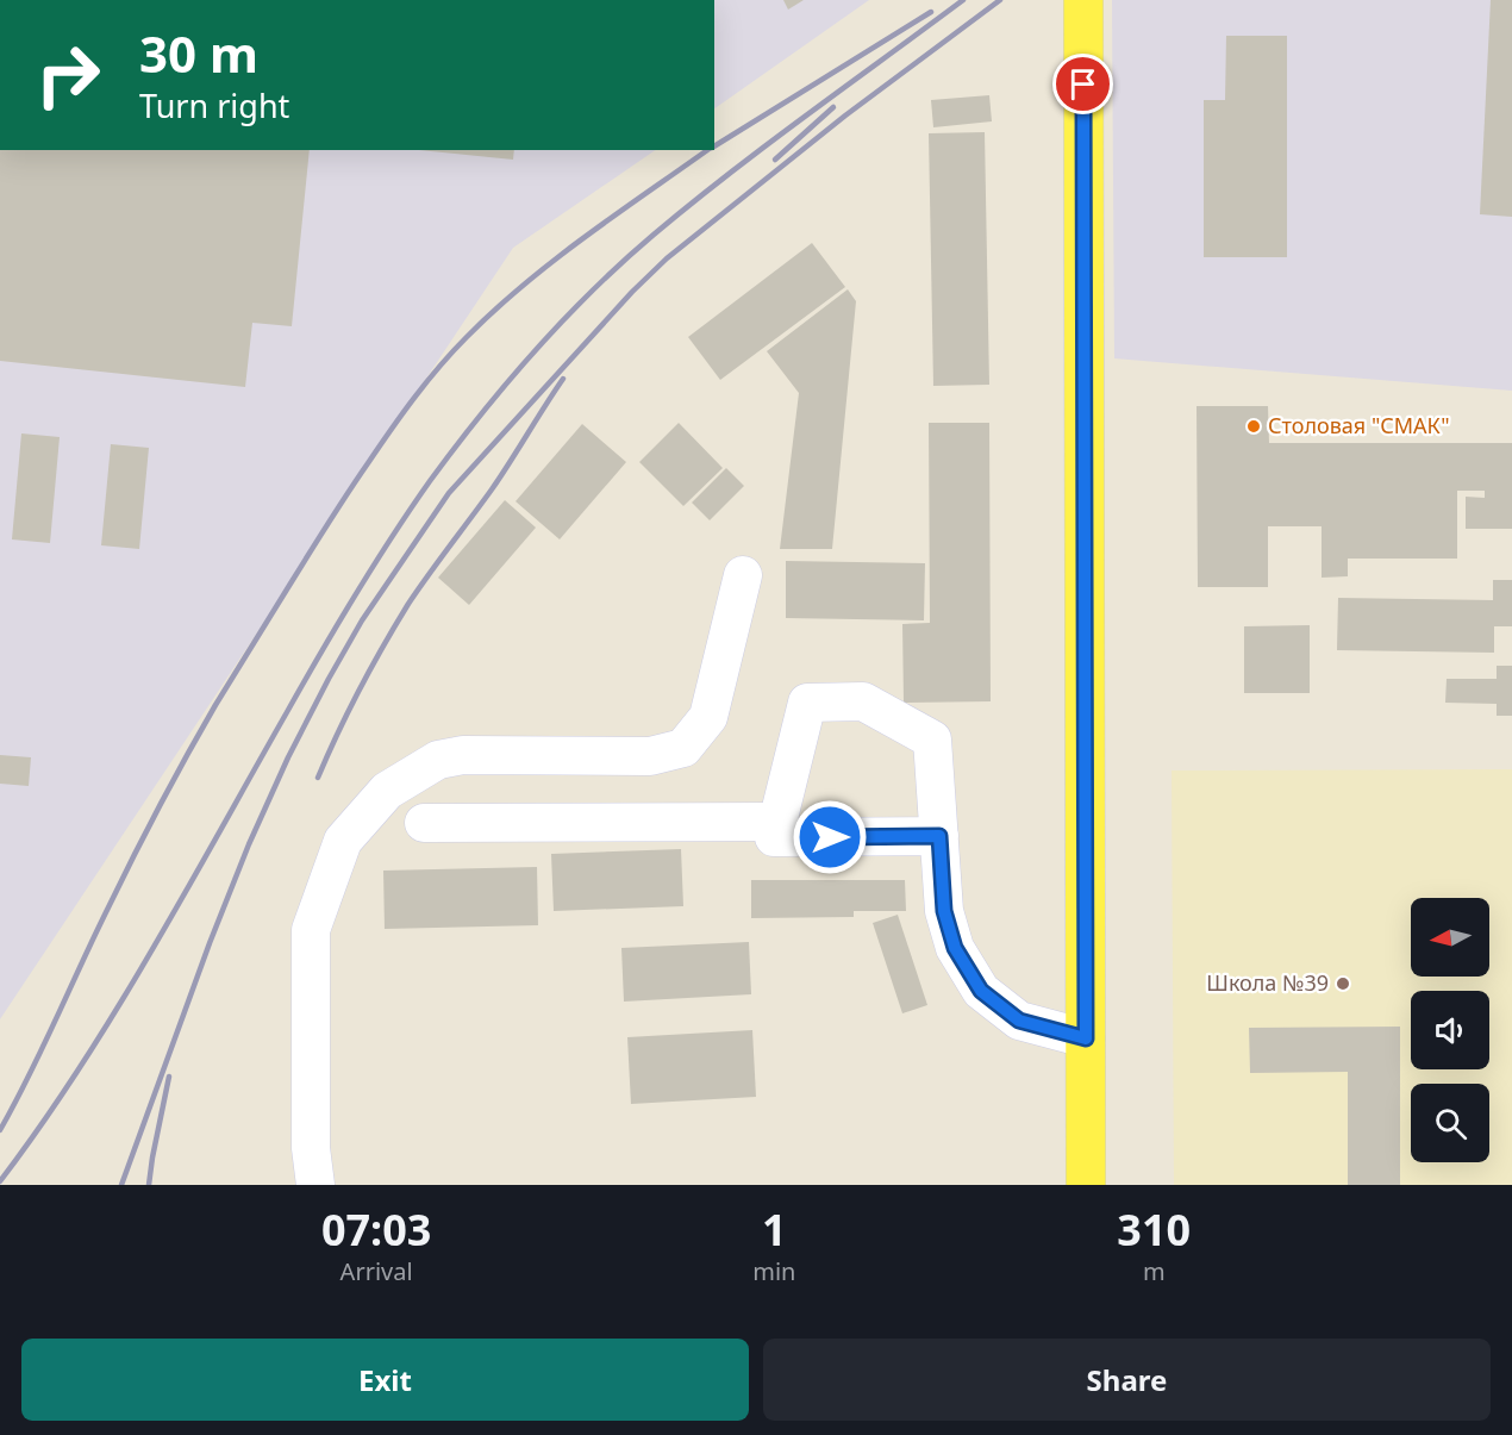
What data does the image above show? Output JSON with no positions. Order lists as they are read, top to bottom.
{
  "places": ["Столовая \"СМАК\"", "Школа №39"],
  "north": "left",
  "page": {
    "turn": ["30 m", "Turn right"],
    "eta": [
      "07:03",
      "Arrival",
      "1",
      "min",
      "310",
      "m"
    ],
    "buttons": ["Exit", "Share"]
  }
}
